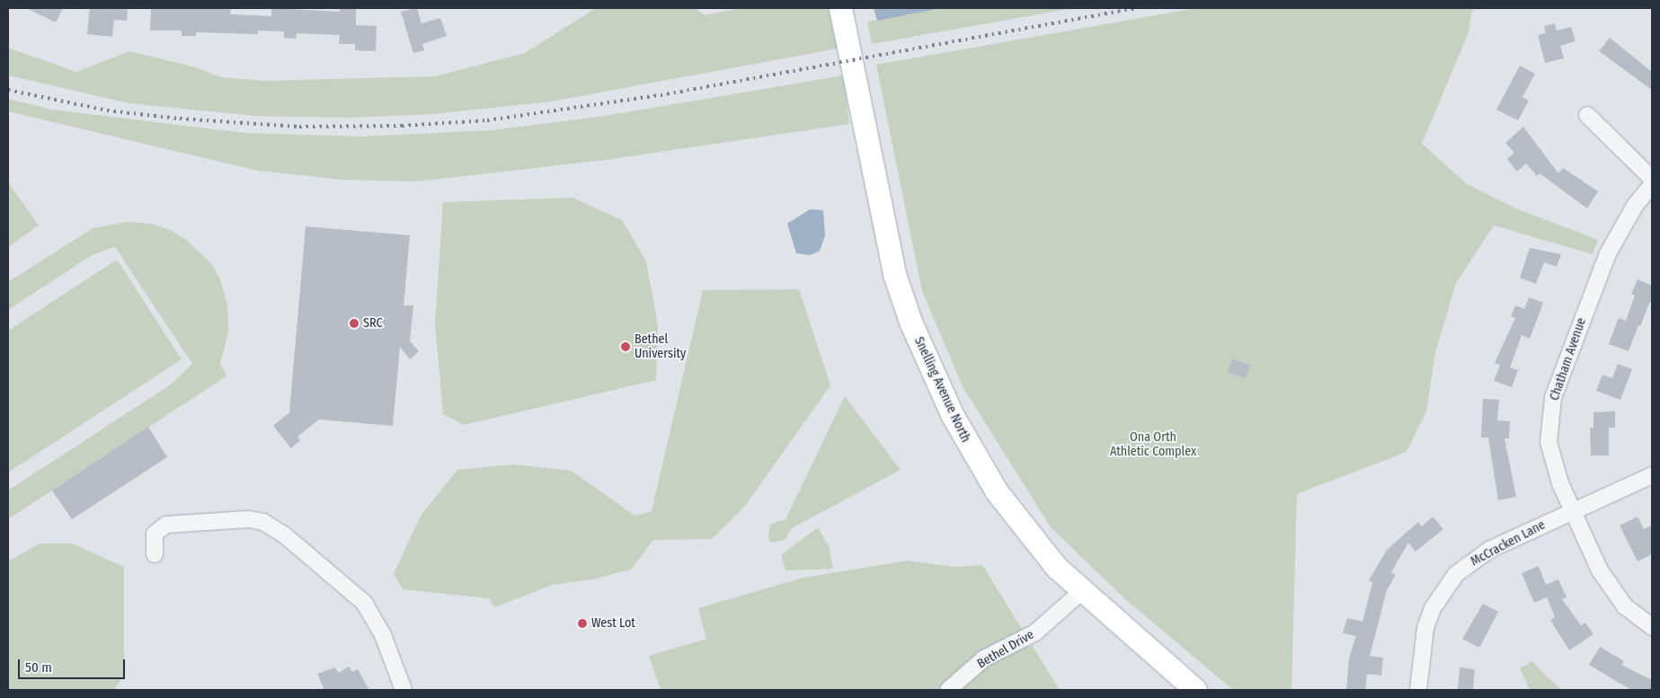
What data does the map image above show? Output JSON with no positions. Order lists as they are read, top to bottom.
{
  "streets": {
    "street": [
      "Chatham Avenue",
      "Snelling Avenue North",
      "McCracken Lane",
      "Bethel Drive"
    ]
  },
  "crossings": [
    ["Chatham Avenue", "McCracken Lane"],
    ["Snelling Avenue North", "Bethel Drive"]
  ],
  "parks": ["Ona Orth Athletic Complex"],
  "places": ["SRC", "Bethel University", "West Lot"],
  "scale_bar": "50 m"
}
